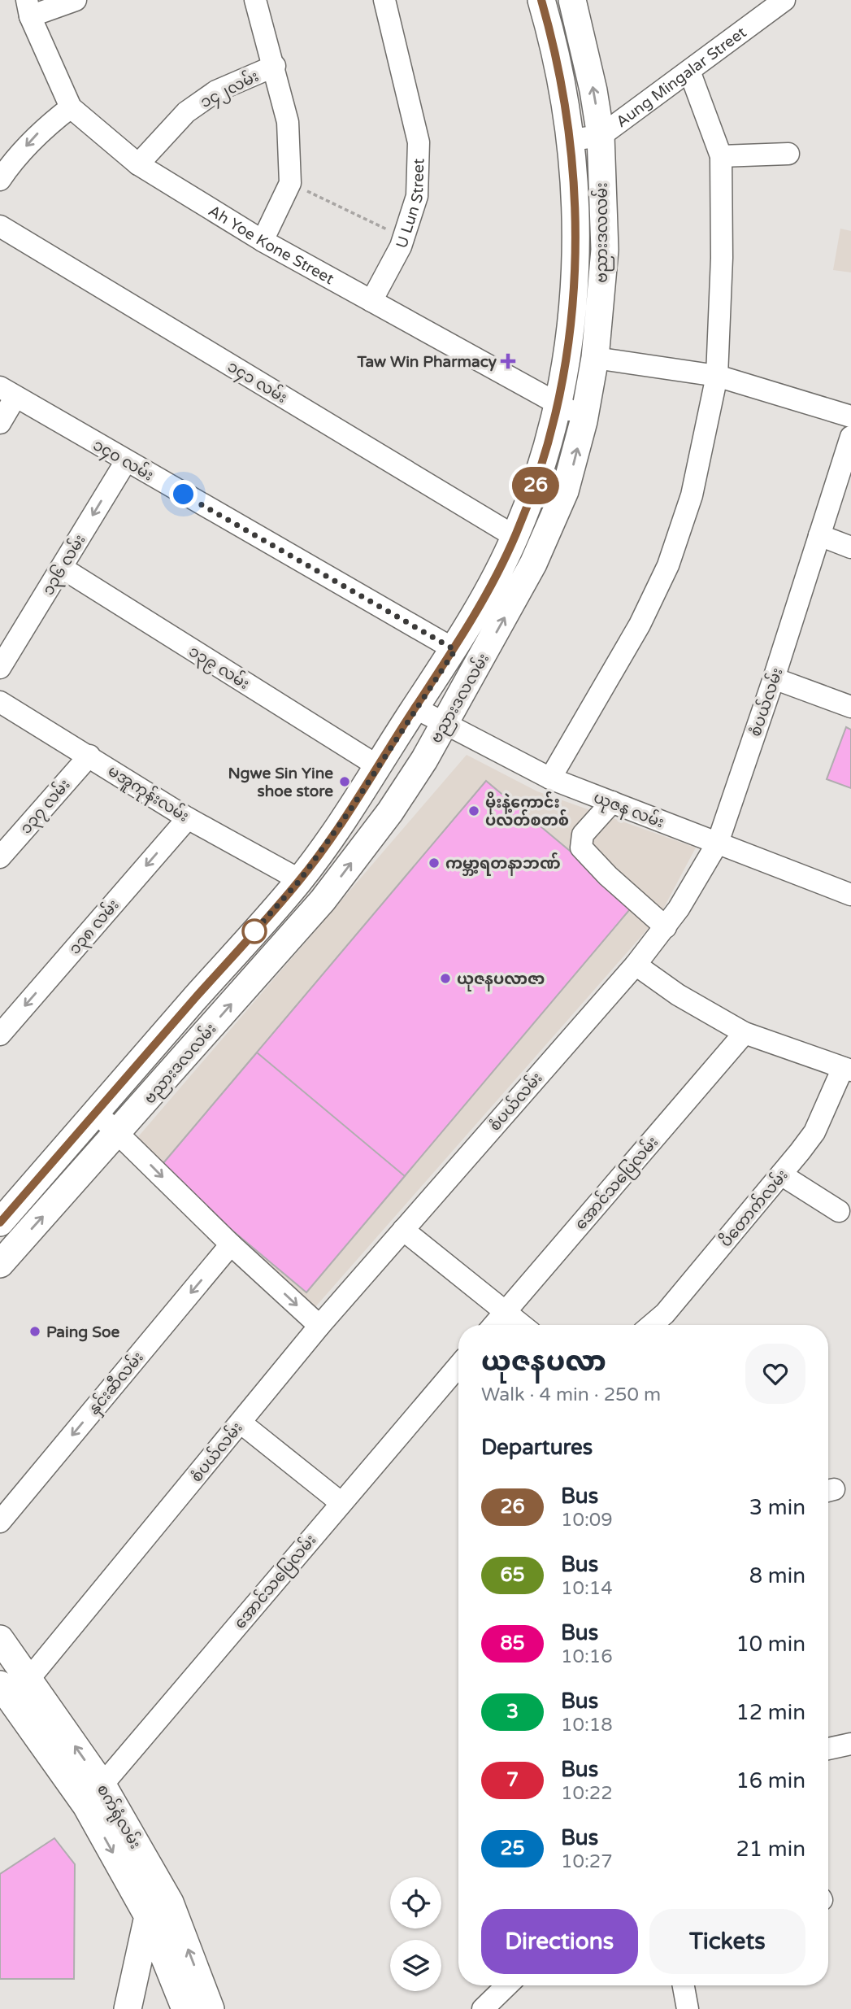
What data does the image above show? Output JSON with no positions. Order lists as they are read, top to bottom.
{
  "streets": {
    "main road": ["ဗညားဒလလမ်း", "စက်ရုံလမ်း"],
    "street": [
      "Aung Mingalar Street",
      "၁၄၂လမ်း",
      "U Lun Street",
      "Ah Yoe Kone Street",
      "၁၄၁ လမ်း",
      "၁၄၀ လမ်း",
      "၁၃၆ လမ်း",
      "၁၃၉ လမ်း",
      "စံပယ်လမ်း",
      "မအူကုန်းလမ်း",
      "၁၃၇ လမ်း",
      "ယုဇန လမ်း",
      "၁၃၈ လမ်း",
      "အောင်သပြေလမ်း",
      "ပိတောက်လမ်း",
      "နှင်းဆီလမ်း"
    ]
  },
  "crossings": [
    ["Aung Mingalar Street", "ဗညားဒလလမ်း"],
    ["၁၄၂လမ်း", "Ah Yoe Kone Street"],
    ["U Lun Street", "Ah Yoe Kone Street"],
    ["ဗညားဒလလမ်း", "Ah Yoe Kone Street"],
    ["ဗညားဒလလမ်း", "၁၄၁ လမ်း"],
    ["ဗညားဒလလမ်း", "၁၄၀ လမ်း"],
    ["ဗညားဒလလမ်း", "၁၃၉ လမ်း"],
    ["ဗညားဒလလမ်း", "မအူကုန်းလမ်း"],
    ["ဗညားဒလလမ်း", "ယုဇန လမ်း"],
    ["၁၄၀ လမ်း", "၁၃၆ လမ်း"],
    ["၁၃၆ လမ်း", "၁၃၉ လမ်း"],
    ["စံပယ်လမ်း", "ယုဇန လမ်း"],
    ["စံပယ်လမ်း", "စက်ရုံလမ်း"],
    ["မအူကုန်းလမ်း", "၁၃၇ လမ်း"],
    ["မအူကုန်းလမ်း", "၁၃၈ လမ်း"],
    ["အောင်သပြေလမ်း", "စက်ရုံလမ်း"]
  ],
  "one_way": ["၁၃၆ လမ်း", "၁၃၈ လမ်း", "နှင်းဆီလမ်း"],
  "places": {
    "health": ["Taw Win Pharmacy"],
    "other": [
      "Ngwe Sin Yine shoe store",
      "မိုးနဲ့ကောင်း ပလတ်စတစ်",
      "ကမ္ဘာ့ရတနာဘဏ်",
      "ယုဇနပလာဇာ",
      "Paing Soe"
    ]
  },
  "lines": ["bus line 26"],
  "page": {
    "on_map": "26",
    "heading": [
      ["ယုဇနပလာ", "Walk · 4 min · 250 m"],
      "Departures"
    ],
    "list": [
      {
        "mark": "26",
        "name": "Bus",
        "note": "10:09",
        "value": "3 min"
      },
      {
        "mark": "65",
        "name": "Bus",
        "note": "10:14",
        "value": "8 min"
      },
      {
        "mark": "85",
        "name": "Bus",
        "note": "10:16",
        "value": "10 min"
      },
      {
        "mark": "3",
        "name": "Bus",
        "note": "10:18",
        "value": "12 min"
      },
      {
        "mark": "7",
        "name": "Bus",
        "note": "10:22",
        "value": "16 min"
      },
      {
        "mark": "25",
        "name": "Bus",
        "note": "10:27",
        "value": "21 min"
      }
    ],
    "buttons": ["Directions", "Tickets"]
  }
}
